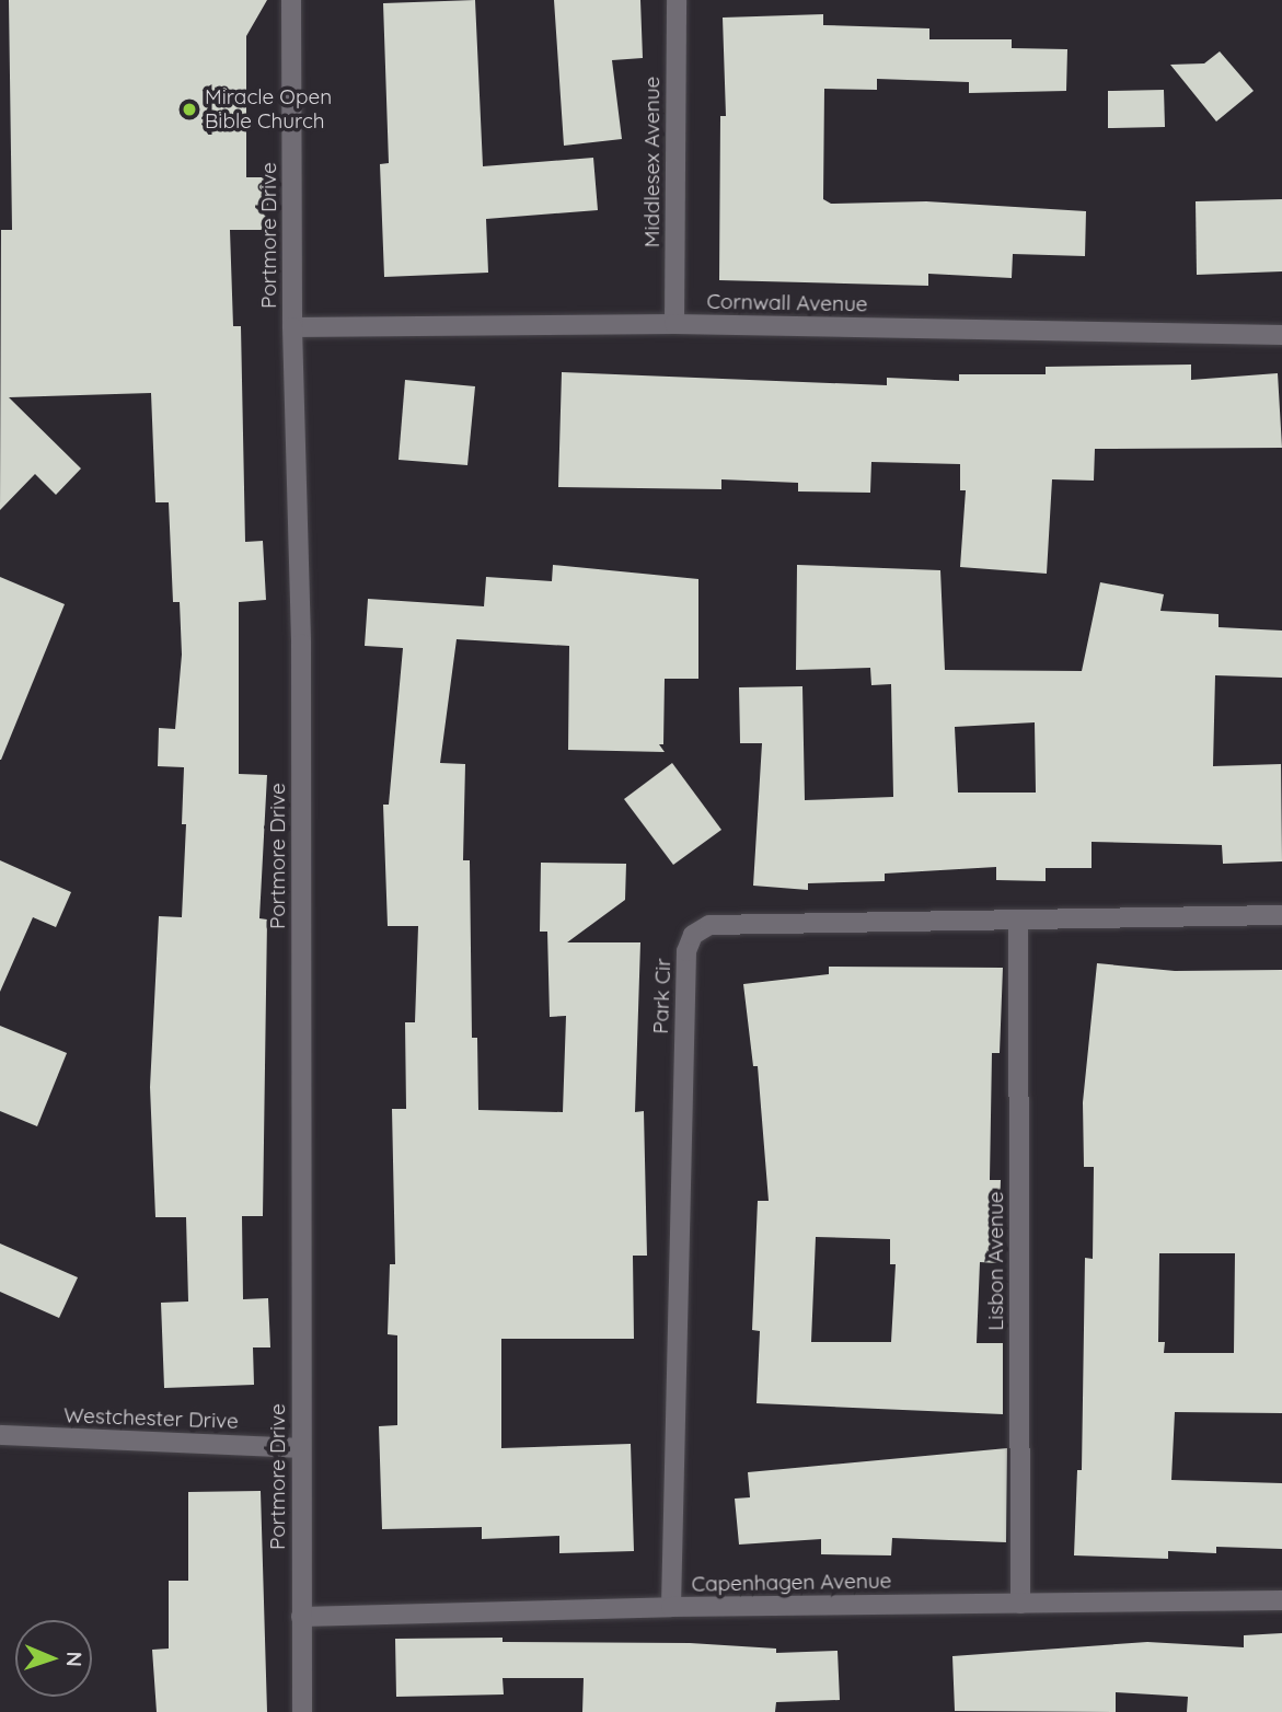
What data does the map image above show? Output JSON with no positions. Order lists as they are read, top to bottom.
{
  "streets": {
    "street": [
      "Middlesex Avenue",
      "Portmore Drive",
      "Cornwall Avenue",
      "Park Cir",
      "Lisbon Avenue",
      "Westchester Drive",
      "Capenhagen Avenue"
    ]
  },
  "crossings": [
    ["Middlesex Avenue", "Cornwall Avenue"],
    ["Portmore Drive", "Cornwall Avenue"],
    ["Portmore Drive", "Westchester Drive"],
    ["Portmore Drive", "Capenhagen Avenue"],
    ["Park Cir", "Lisbon Avenue"],
    ["Park Cir", "Capenhagen Avenue"],
    ["Lisbon Avenue", "Capenhagen Avenue"]
  ],
  "places": ["Miracle Open Bible Church"],
  "north": "right"
}
